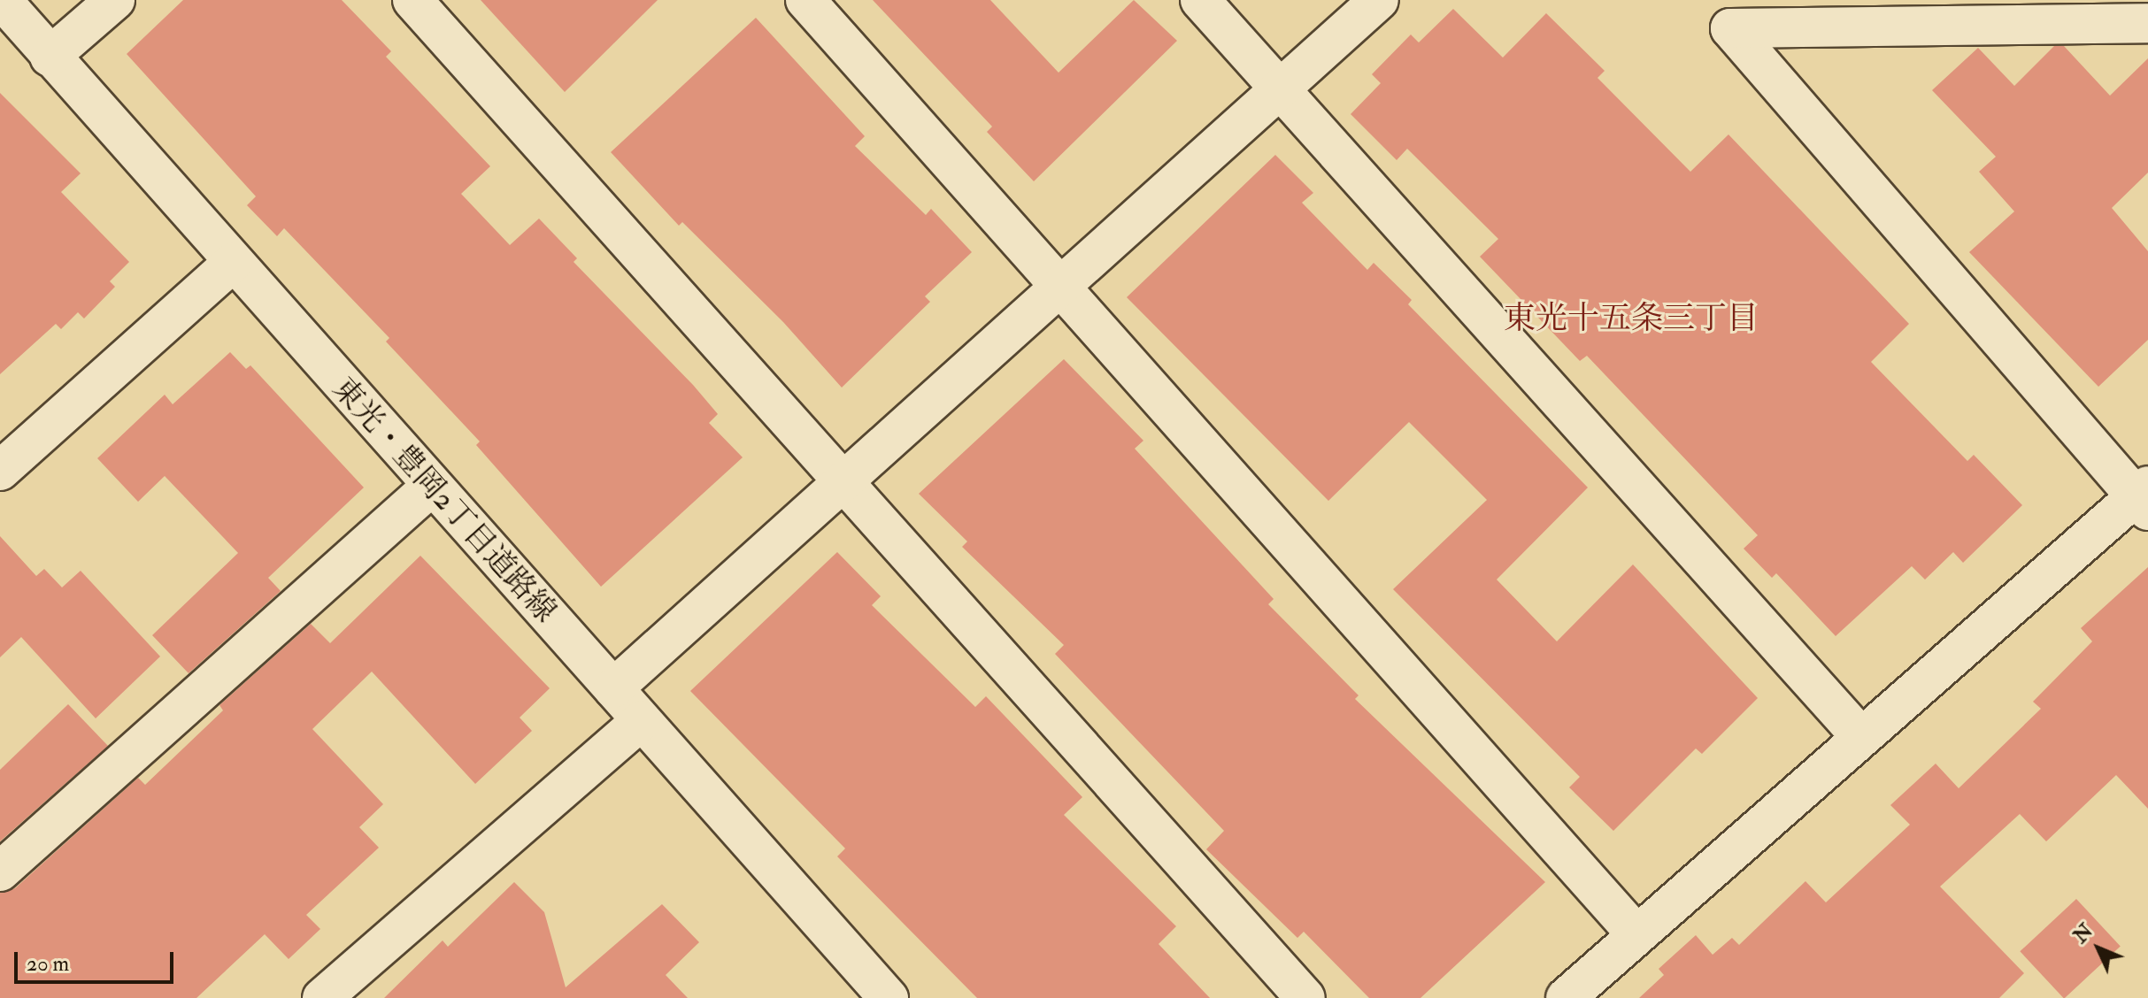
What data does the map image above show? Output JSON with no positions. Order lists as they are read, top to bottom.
{
  "streets": {
    "street": ["東光・豊岡2丁目道路線"]
  },
  "districts": ["東光十五条三丁目"],
  "scale_bar": "20 m",
  "north": "top left"
}
